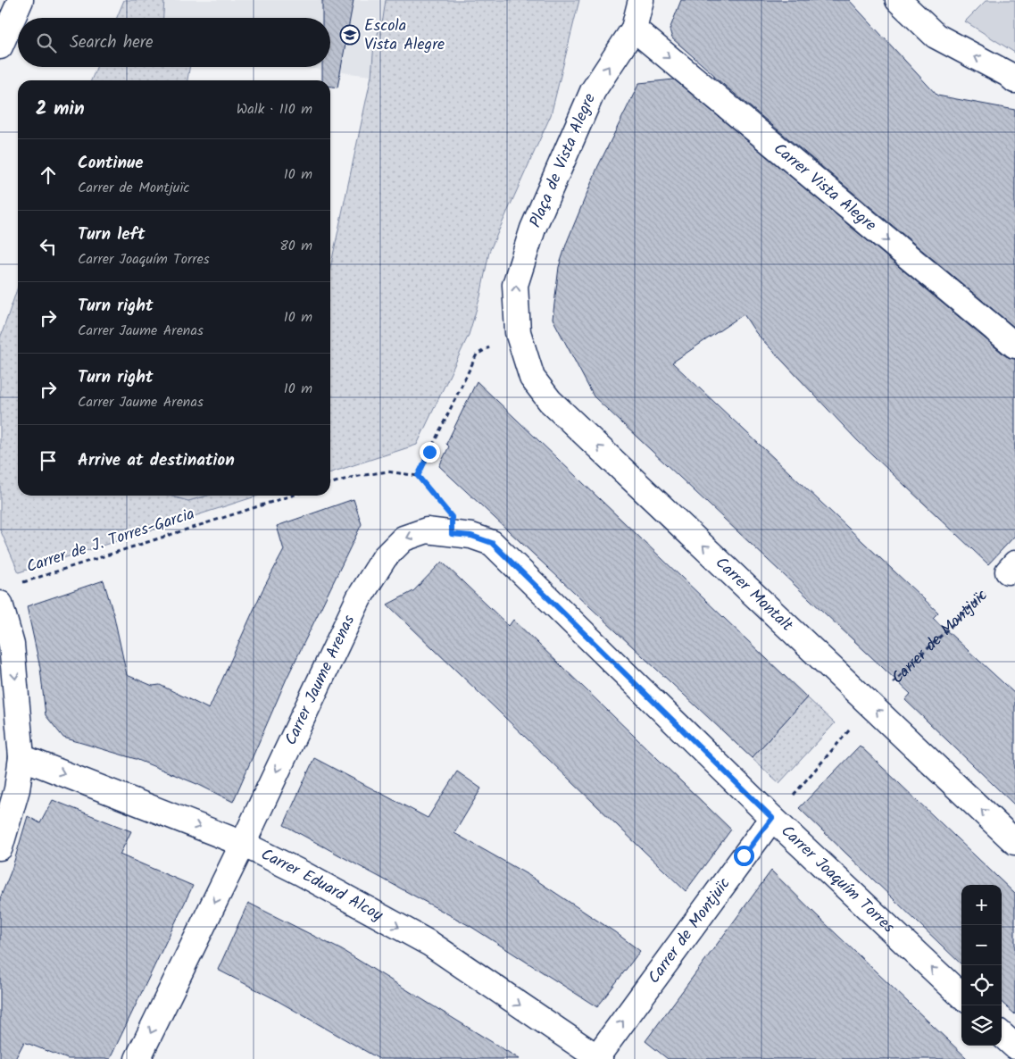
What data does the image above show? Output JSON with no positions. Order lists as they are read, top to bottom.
{
  "streets": {
    "street": [
      "Plaça de Vista Alegre",
      "Carrer Vista Alegre",
      "Carrer Montalt",
      "Carrer de Montjuïc",
      "Carrer Jaume Arenas",
      "Carrer Joaquím Torres",
      "Carrer Eduard Alcoy"
    ],
    "path": ["Carrer de J. Torres-Garcia"]
  },
  "crossings": [
    ["Plaça de Vista Alegre", "Carrer Vista Alegre"],
    ["Plaça de Vista Alegre", "Carrer Montalt"],
    ["Carrer de Montjuïc", "Carrer Joaquím Torres"],
    ["Carrer de Montjuïc", "Carrer Eduard Alcoy"],
    ["Carrer Jaume Arenas", "Carrer Joaquím Torres"],
    ["Carrer Jaume Arenas", "Carrer Eduard Alcoy"]
  ],
  "one_way": [
    "Plaça de Vista Alegre",
    "Carrer Vista Alegre",
    "Carrer Montalt",
    "Carrer de Montjuïc",
    "Carrer Jaume Arenas",
    "Carrer Joaquím Torres",
    "Carrer Eduard Alcoy"
  ],
  "places": {
    "school or university": ["Escola Vista Alegre"]
  },
  "page": {
    "search": "Search here",
    "heading": ["2 min", "Walk · 110 m"],
    "list": [
      ["Continue", "Carrer de Montjuïc", "10 m"],
      ["Turn left", "Carrer Joaquím Torres", "80 m"],
      ["Turn right", "Carrer Jaume Arenas", "10 m"],
      ["Turn right", "Carrer Jaume Arenas", "10 m"],
      "Arrive at destination"
    ],
    "map_buttons": ["+", "−"]
  }
}
